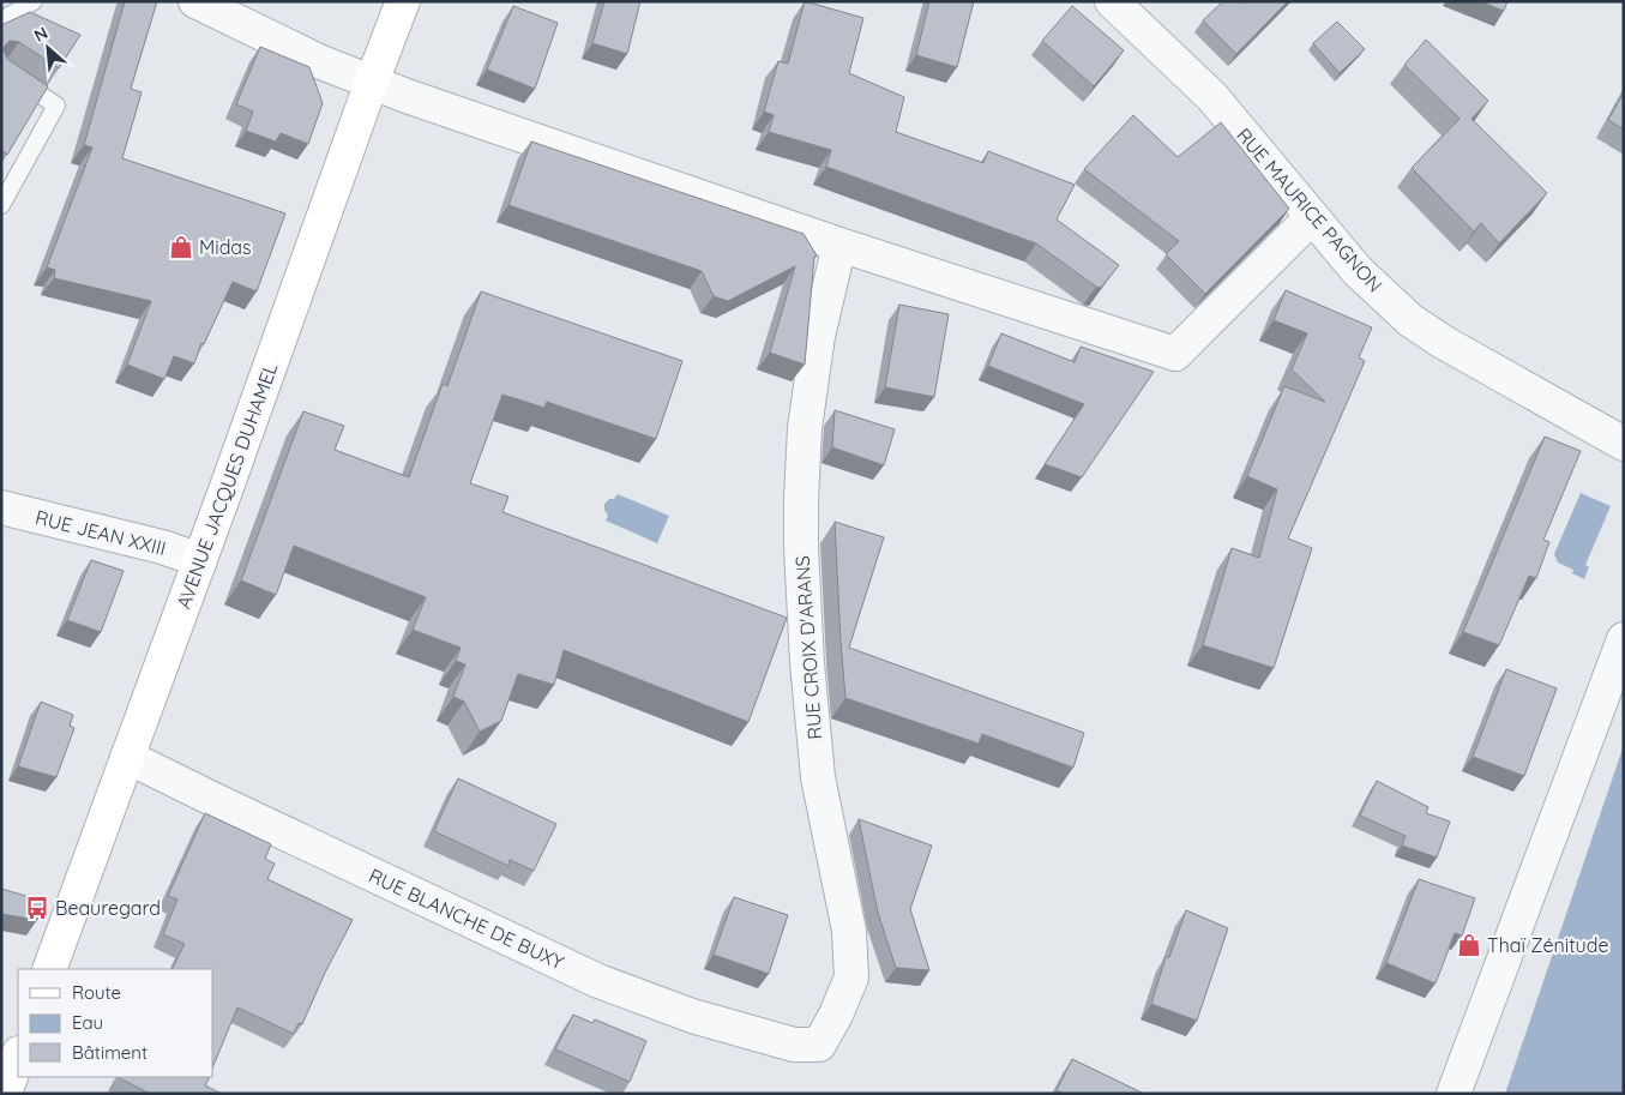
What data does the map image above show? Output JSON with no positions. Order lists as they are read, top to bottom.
{
  "streets": {
    "main road": ["AVENUE JACQUES DUHAMEL"],
    "street": [
      "RUE MAURICE PAGNON",
      "RUE JEAN XXIII",
      "RUE CROIX D'ARANS",
      "RUE BLANCHE DE BUXY"
    ]
  },
  "crossings": [
    ["AVENUE JACQUES DUHAMEL", "RUE JEAN XXIII"],
    ["AVENUE JACQUES DUHAMEL", "RUE BLANCHE DE BUXY"],
    ["RUE CROIX D'ARANS", "RUE BLANCHE DE BUXY"]
  ],
  "places": {
    "shop": ["Midas", "Thaï Zénitude"],
    "bus stop": ["Beauregard"]
  },
  "legend": ["Route", "Eau", "Bâtiment"],
  "north": "top left"
}
